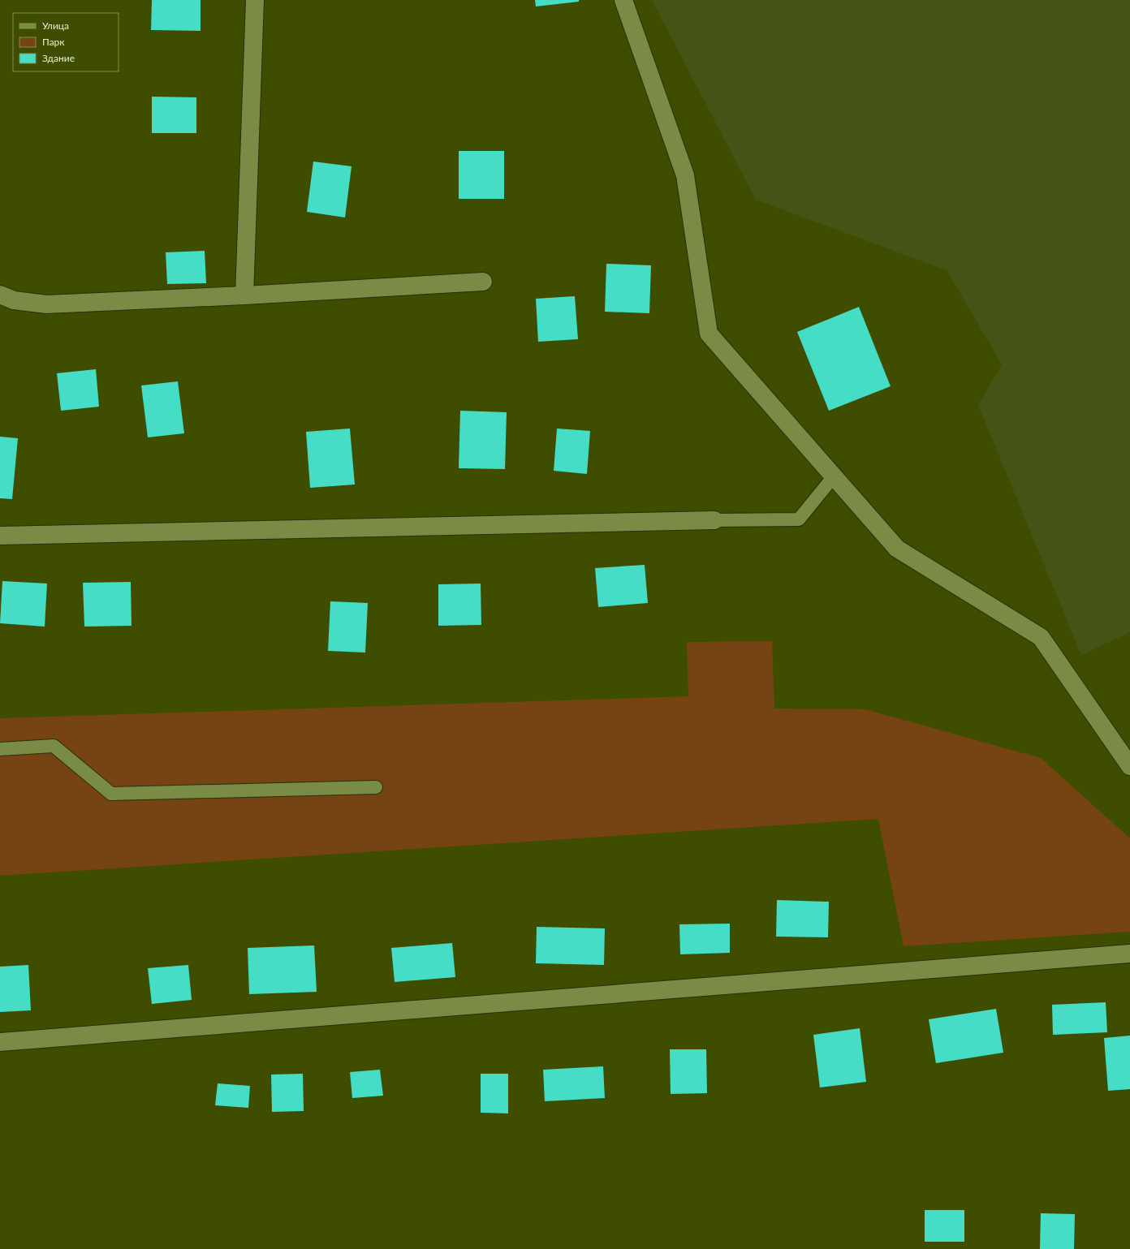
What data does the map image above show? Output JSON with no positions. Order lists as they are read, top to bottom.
{
  "legend": ["Улица", "Парк", "Здание"]
}
